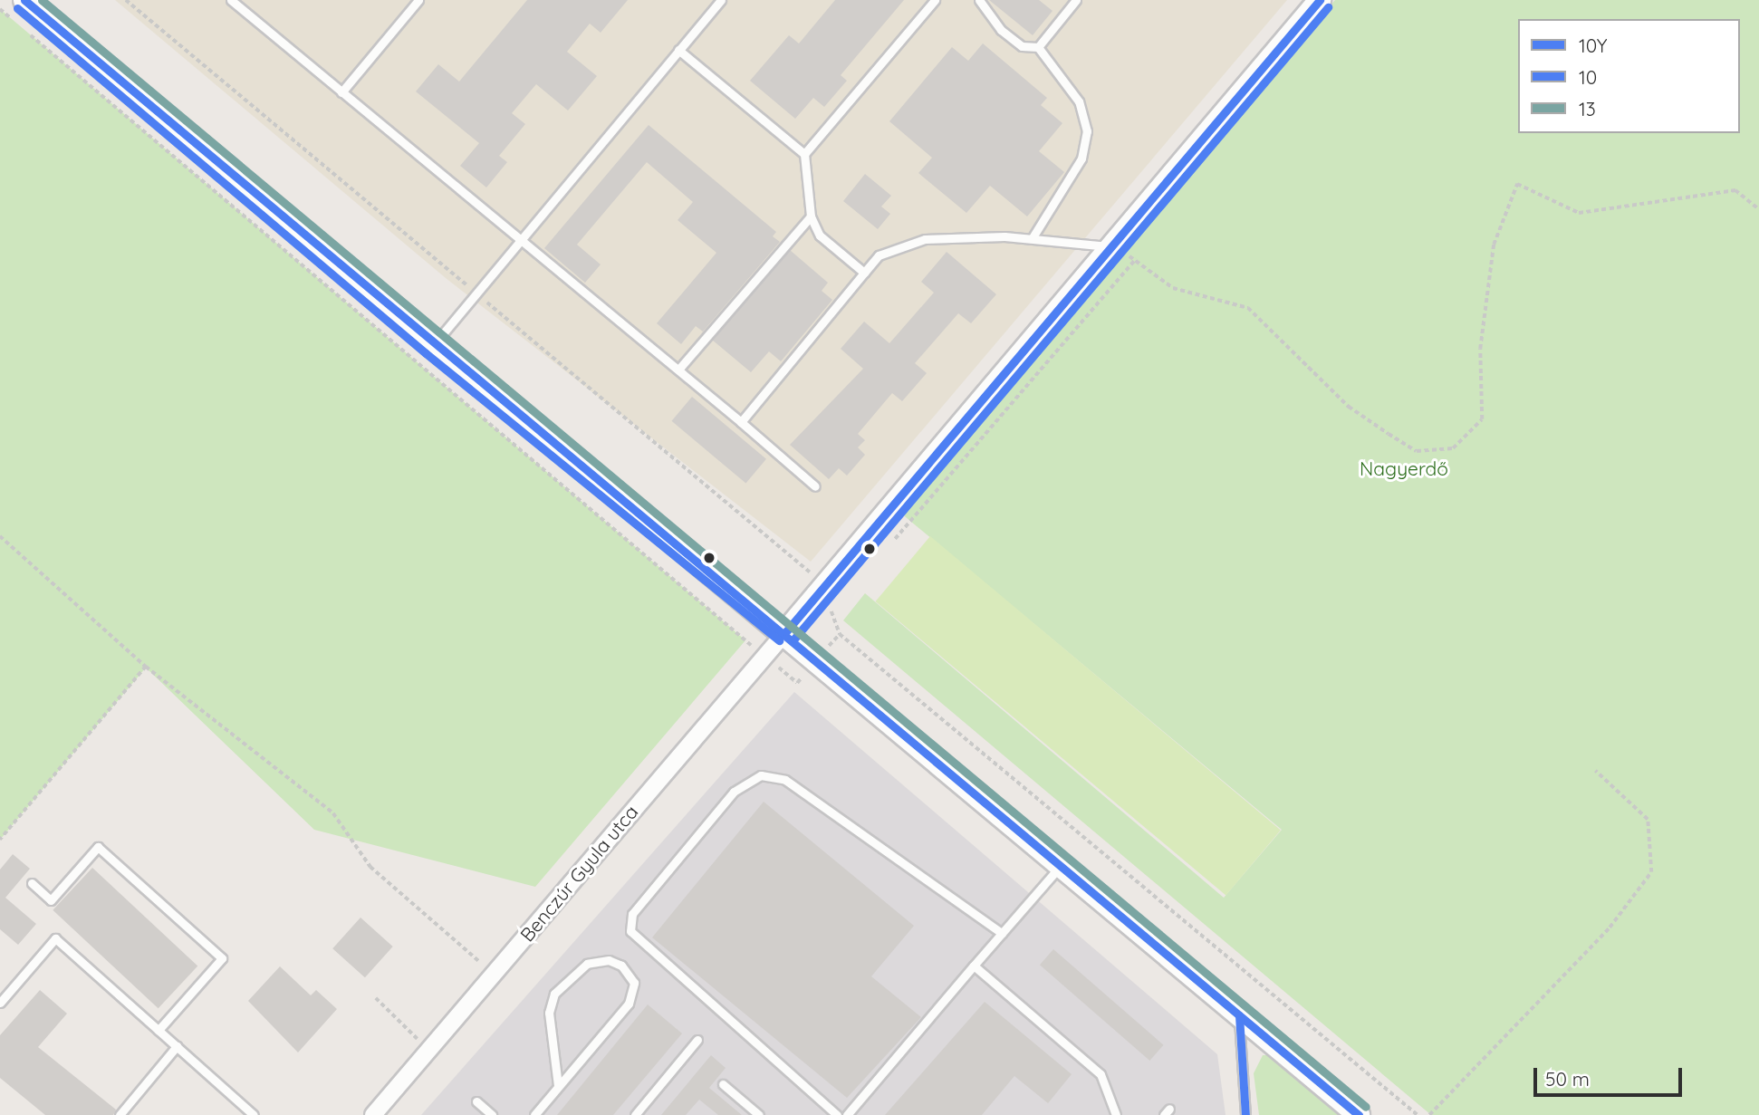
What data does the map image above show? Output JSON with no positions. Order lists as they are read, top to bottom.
{
  "streets": {
    "street": ["Benczúr Gyula utca"]
  },
  "parks": ["Nagyerdő"],
  "lines": ["transit line 10Y", "transit line 13", "transit line 10"],
  "legend": ["10Y", "10", "13"],
  "scale_bar": "50 m"
}
